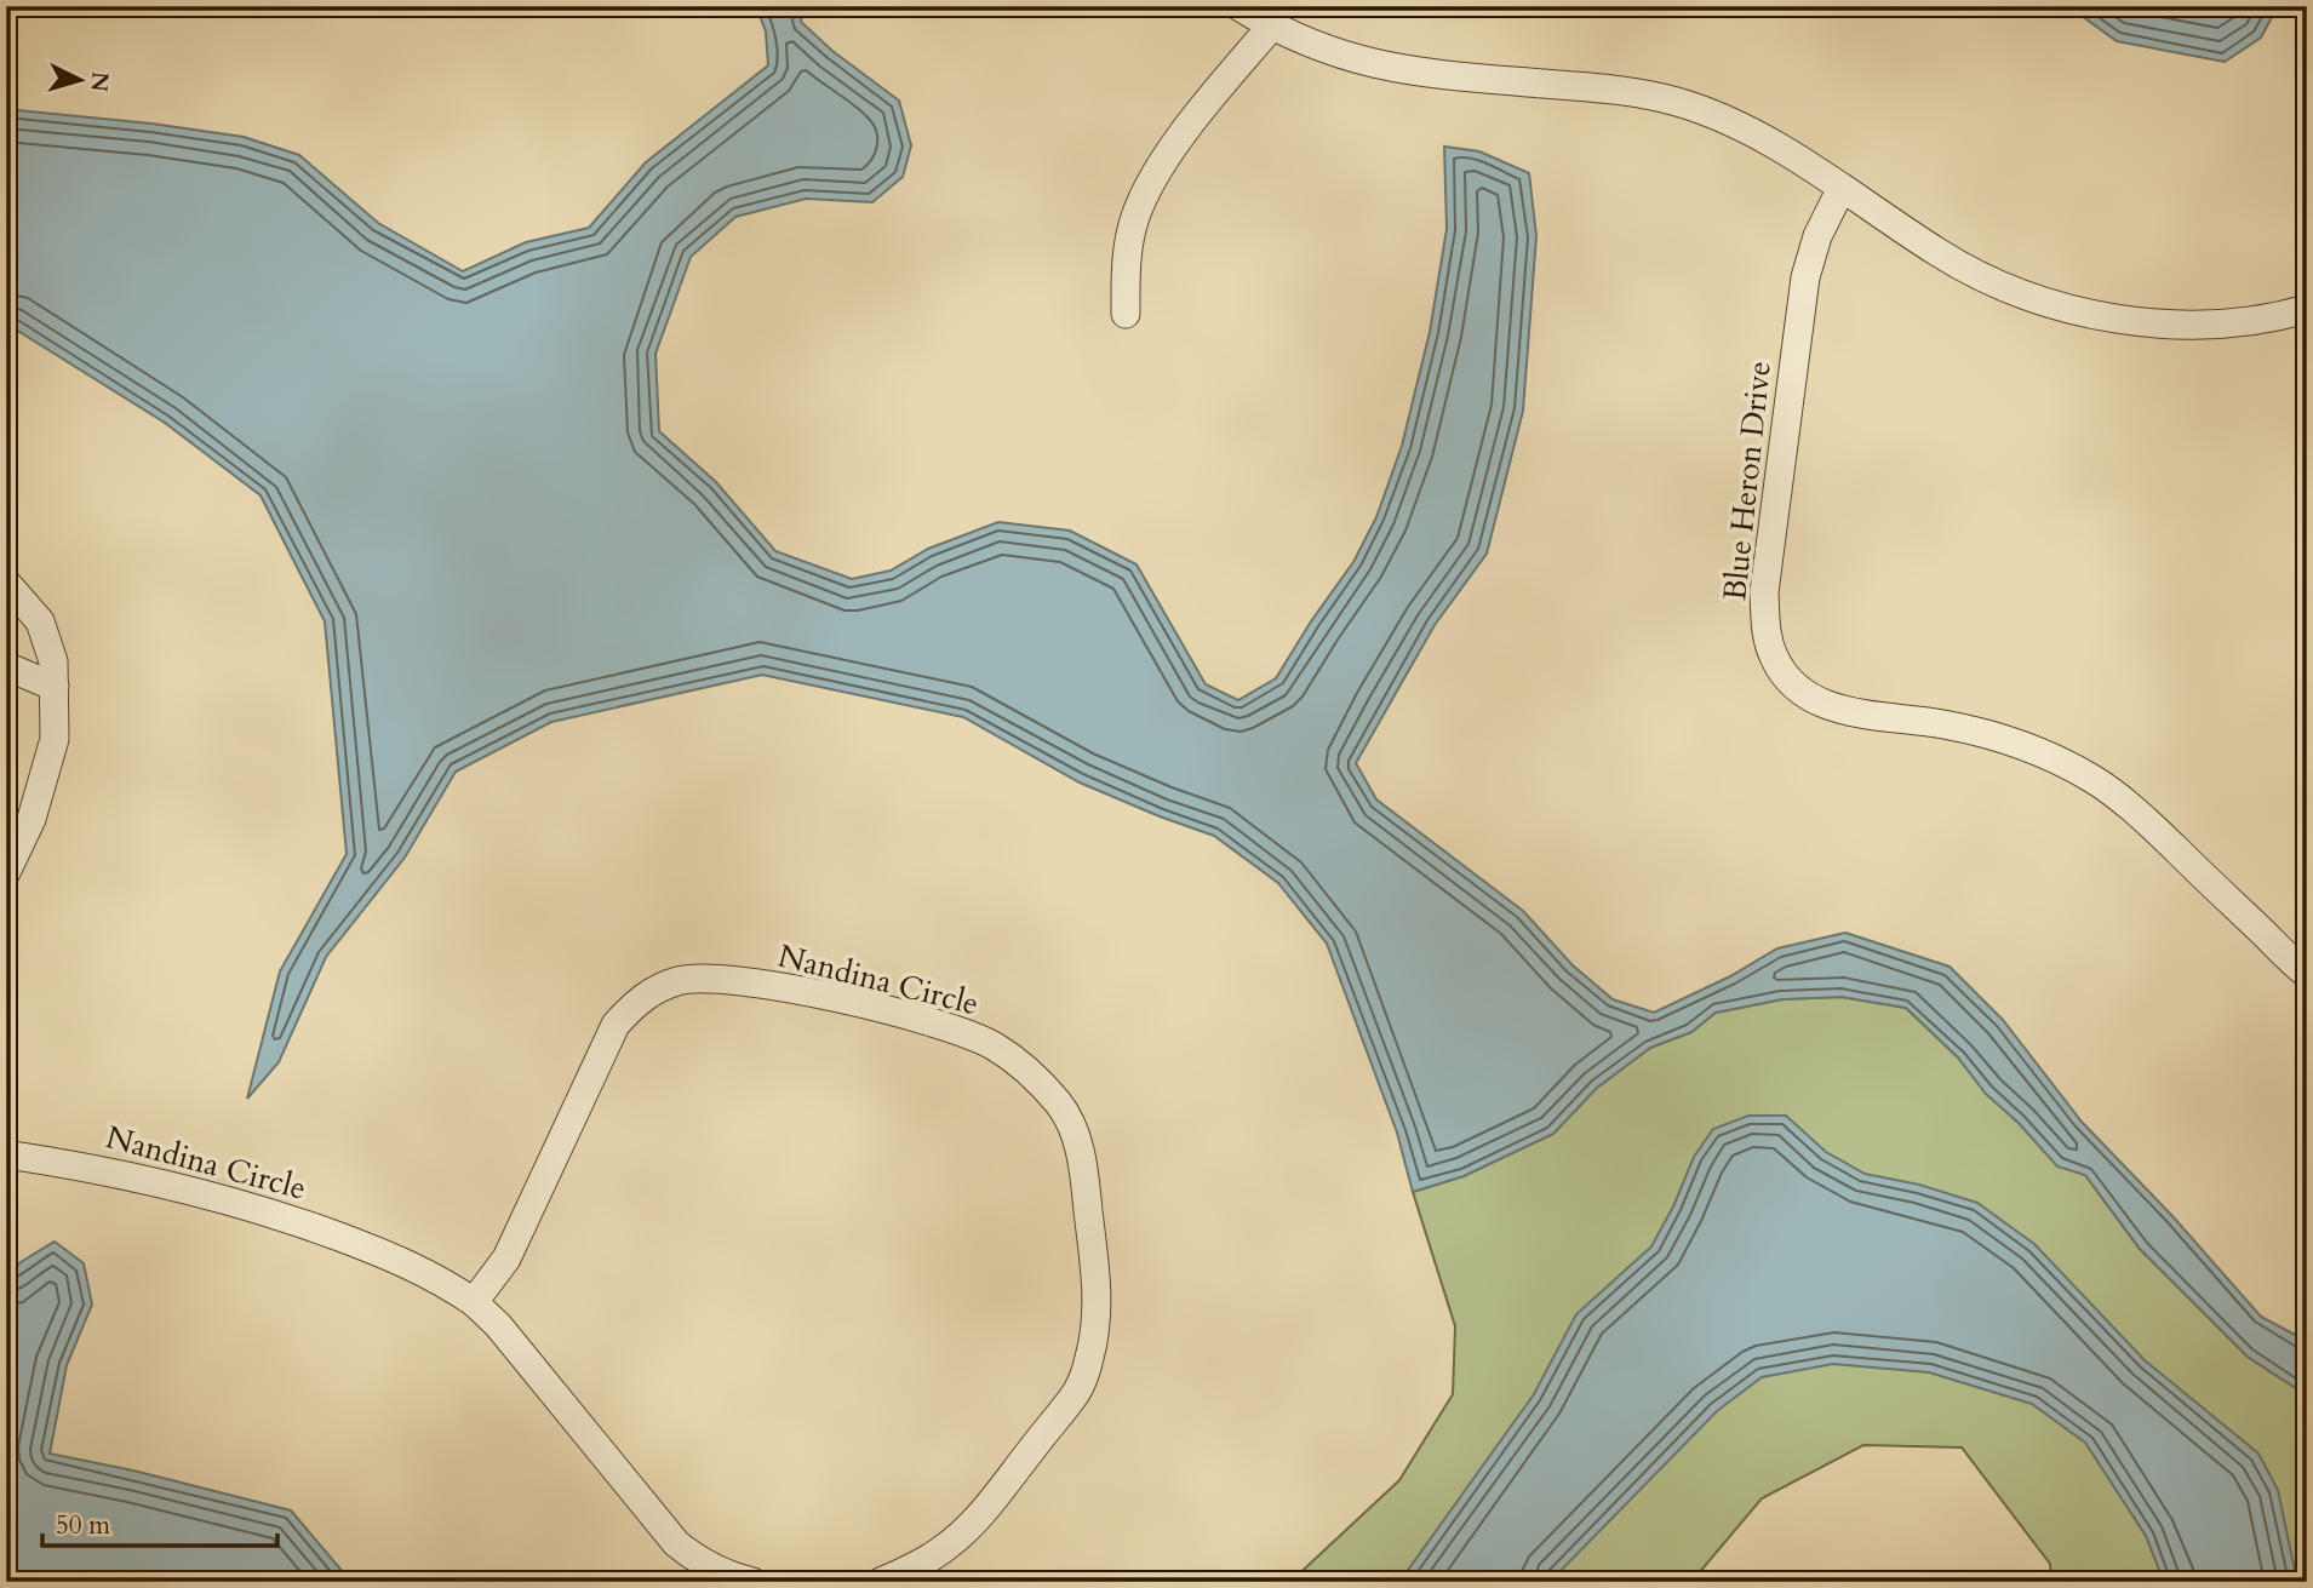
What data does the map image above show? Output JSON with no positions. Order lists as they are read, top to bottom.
{
  "streets": {
    "street": ["Blue Heron Drive", "Nandina Circle"]
  },
  "scale_bar": "50 m",
  "north": "right"
}
